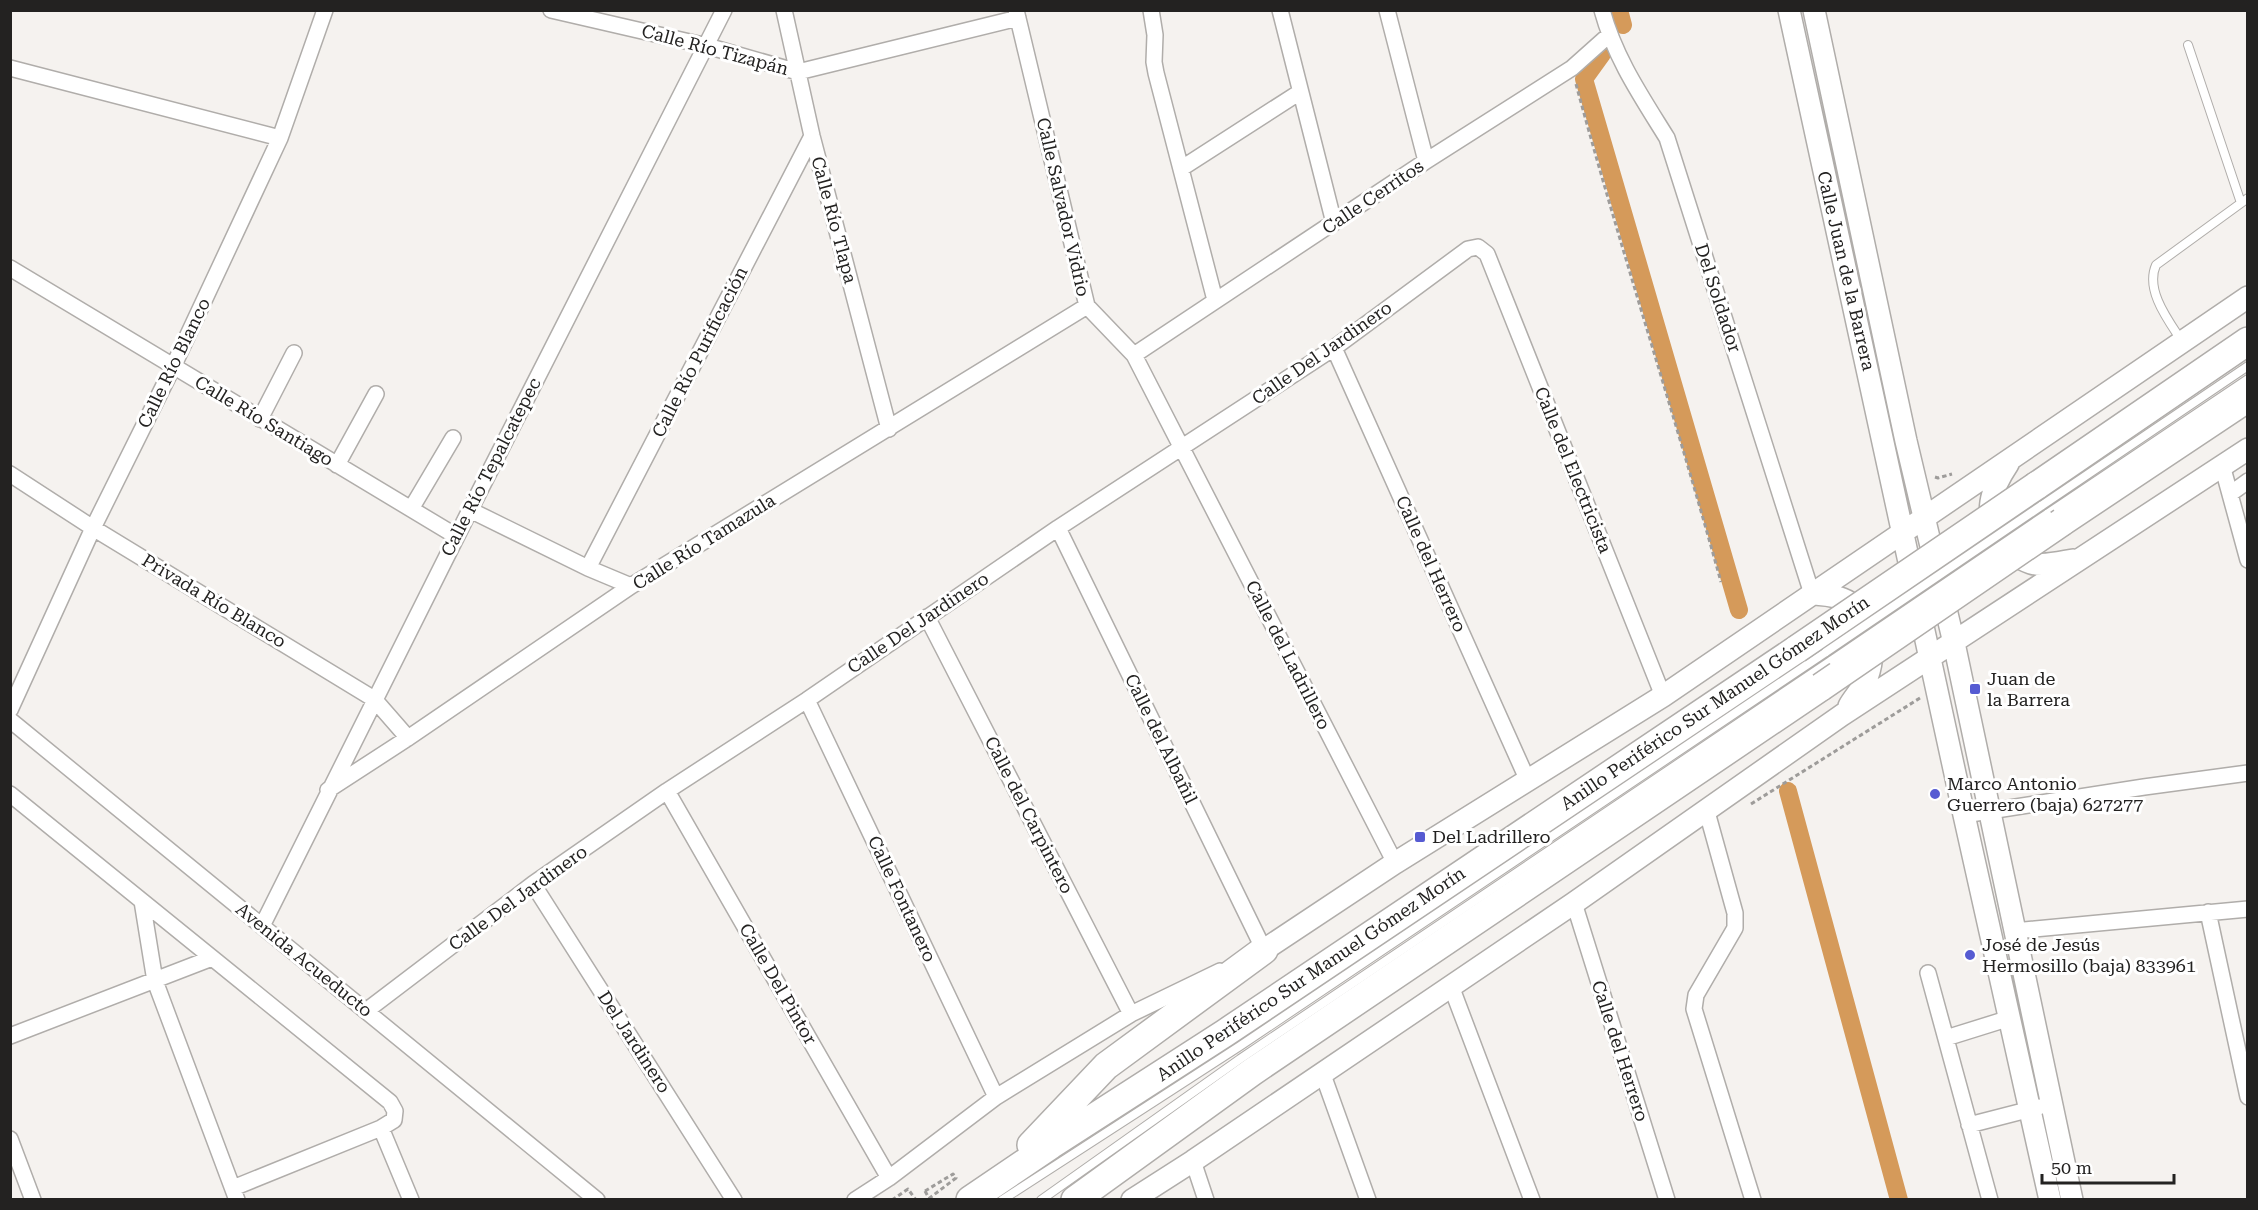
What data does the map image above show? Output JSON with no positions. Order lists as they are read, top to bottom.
{
  "streets": {
    "highway": ["Anillo Periférico Sur Manuel Gómez Morín"],
    "main road": ["Calle Juan de la Barrera"],
    "street": [
      "Calle Río Tizapán",
      "Calle Cerritos",
      "Calle Salvador Vidrio",
      "Calle Río Tlapa",
      "Del Soldador",
      "Calle Río Purificación",
      "Calle Del Jardinero",
      "Calle Río Blanco",
      "Calle Río Santiago",
      "Calle Río Tepalcatepec",
      "Calle del Electricista",
      "Calle Río Tamazula",
      "Calle del Herrero",
      "Privada Río Blanco",
      "Calle del Ladrillero",
      "Calle del Albañil",
      "Calle del Carpintero",
      "Calle Fontanero",
      "Avenida Acueducto",
      "Calle Del Pintor",
      "Del Jardinero"
    ]
  },
  "crossings": [
    ["Calle Río Tizapán", "Calle Salvador Vidrio"],
    ["Calle Río Tizapán", "Calle Río Tlapa"],
    ["Calle Río Tizapán", "Calle Río Tepalcatepec"],
    ["Calle Cerritos", "Calle Salvador Vidrio"],
    ["Calle Cerritos", "Del Soldador"],
    ["Calle Salvador Vidrio", "Calle Del Jardinero"],
    ["Calle Salvador Vidrio", "Calle Río Tamazula"],
    ["Calle Salvador Vidrio", "Calle del Ladrillero"],
    ["Calle Río Tlapa", "Calle Río Purificación"],
    ["Calle Río Tlapa", "Calle Río Tamazula"],
    ["Calle Del Jardinero", "Calle del Electricista"],
    ["Calle Del Jardinero", "Calle del Herrero"],
    ["Calle Del Jardinero", "Calle del Ladrillero"],
    ["Calle Del Jardinero", "Calle del Albañil"],
    ["Calle Del Jardinero", "Calle del Carpintero"],
    ["Calle Del Jardinero", "Calle Fontanero"],
    ["Calle Del Jardinero", "Avenida Acueducto"],
    ["Calle Del Jardinero", "Calle Del Pintor"],
    ["Calle Del Jardinero", "Del Jardinero"],
    ["Calle Río Blanco", "Calle Río Santiago"],
    ["Calle Río Blanco", "Privada Río Blanco"],
    ["Calle Río Santiago", "Calle Río Tepalcatepec"],
    ["Calle Río Tepalcatepec", "Calle Río Tamazula"],
    ["Calle Río Tepalcatepec", "Privada Río Blanco"],
    ["Calle Río Tepalcatepec", "Avenida Acueducto"],
    ["Calle Río Tamazula", "Privada Río Blanco"]
  ],
  "places": {
    "transit": ["Juan de la Barrera", "Del Ladrillero"],
    "other": ["Marco Antonio Guerrero (baja) 627277", "José de Jesús Hermosillo (baja) 833961"]
  },
  "scale_bar": "50 m"
}
